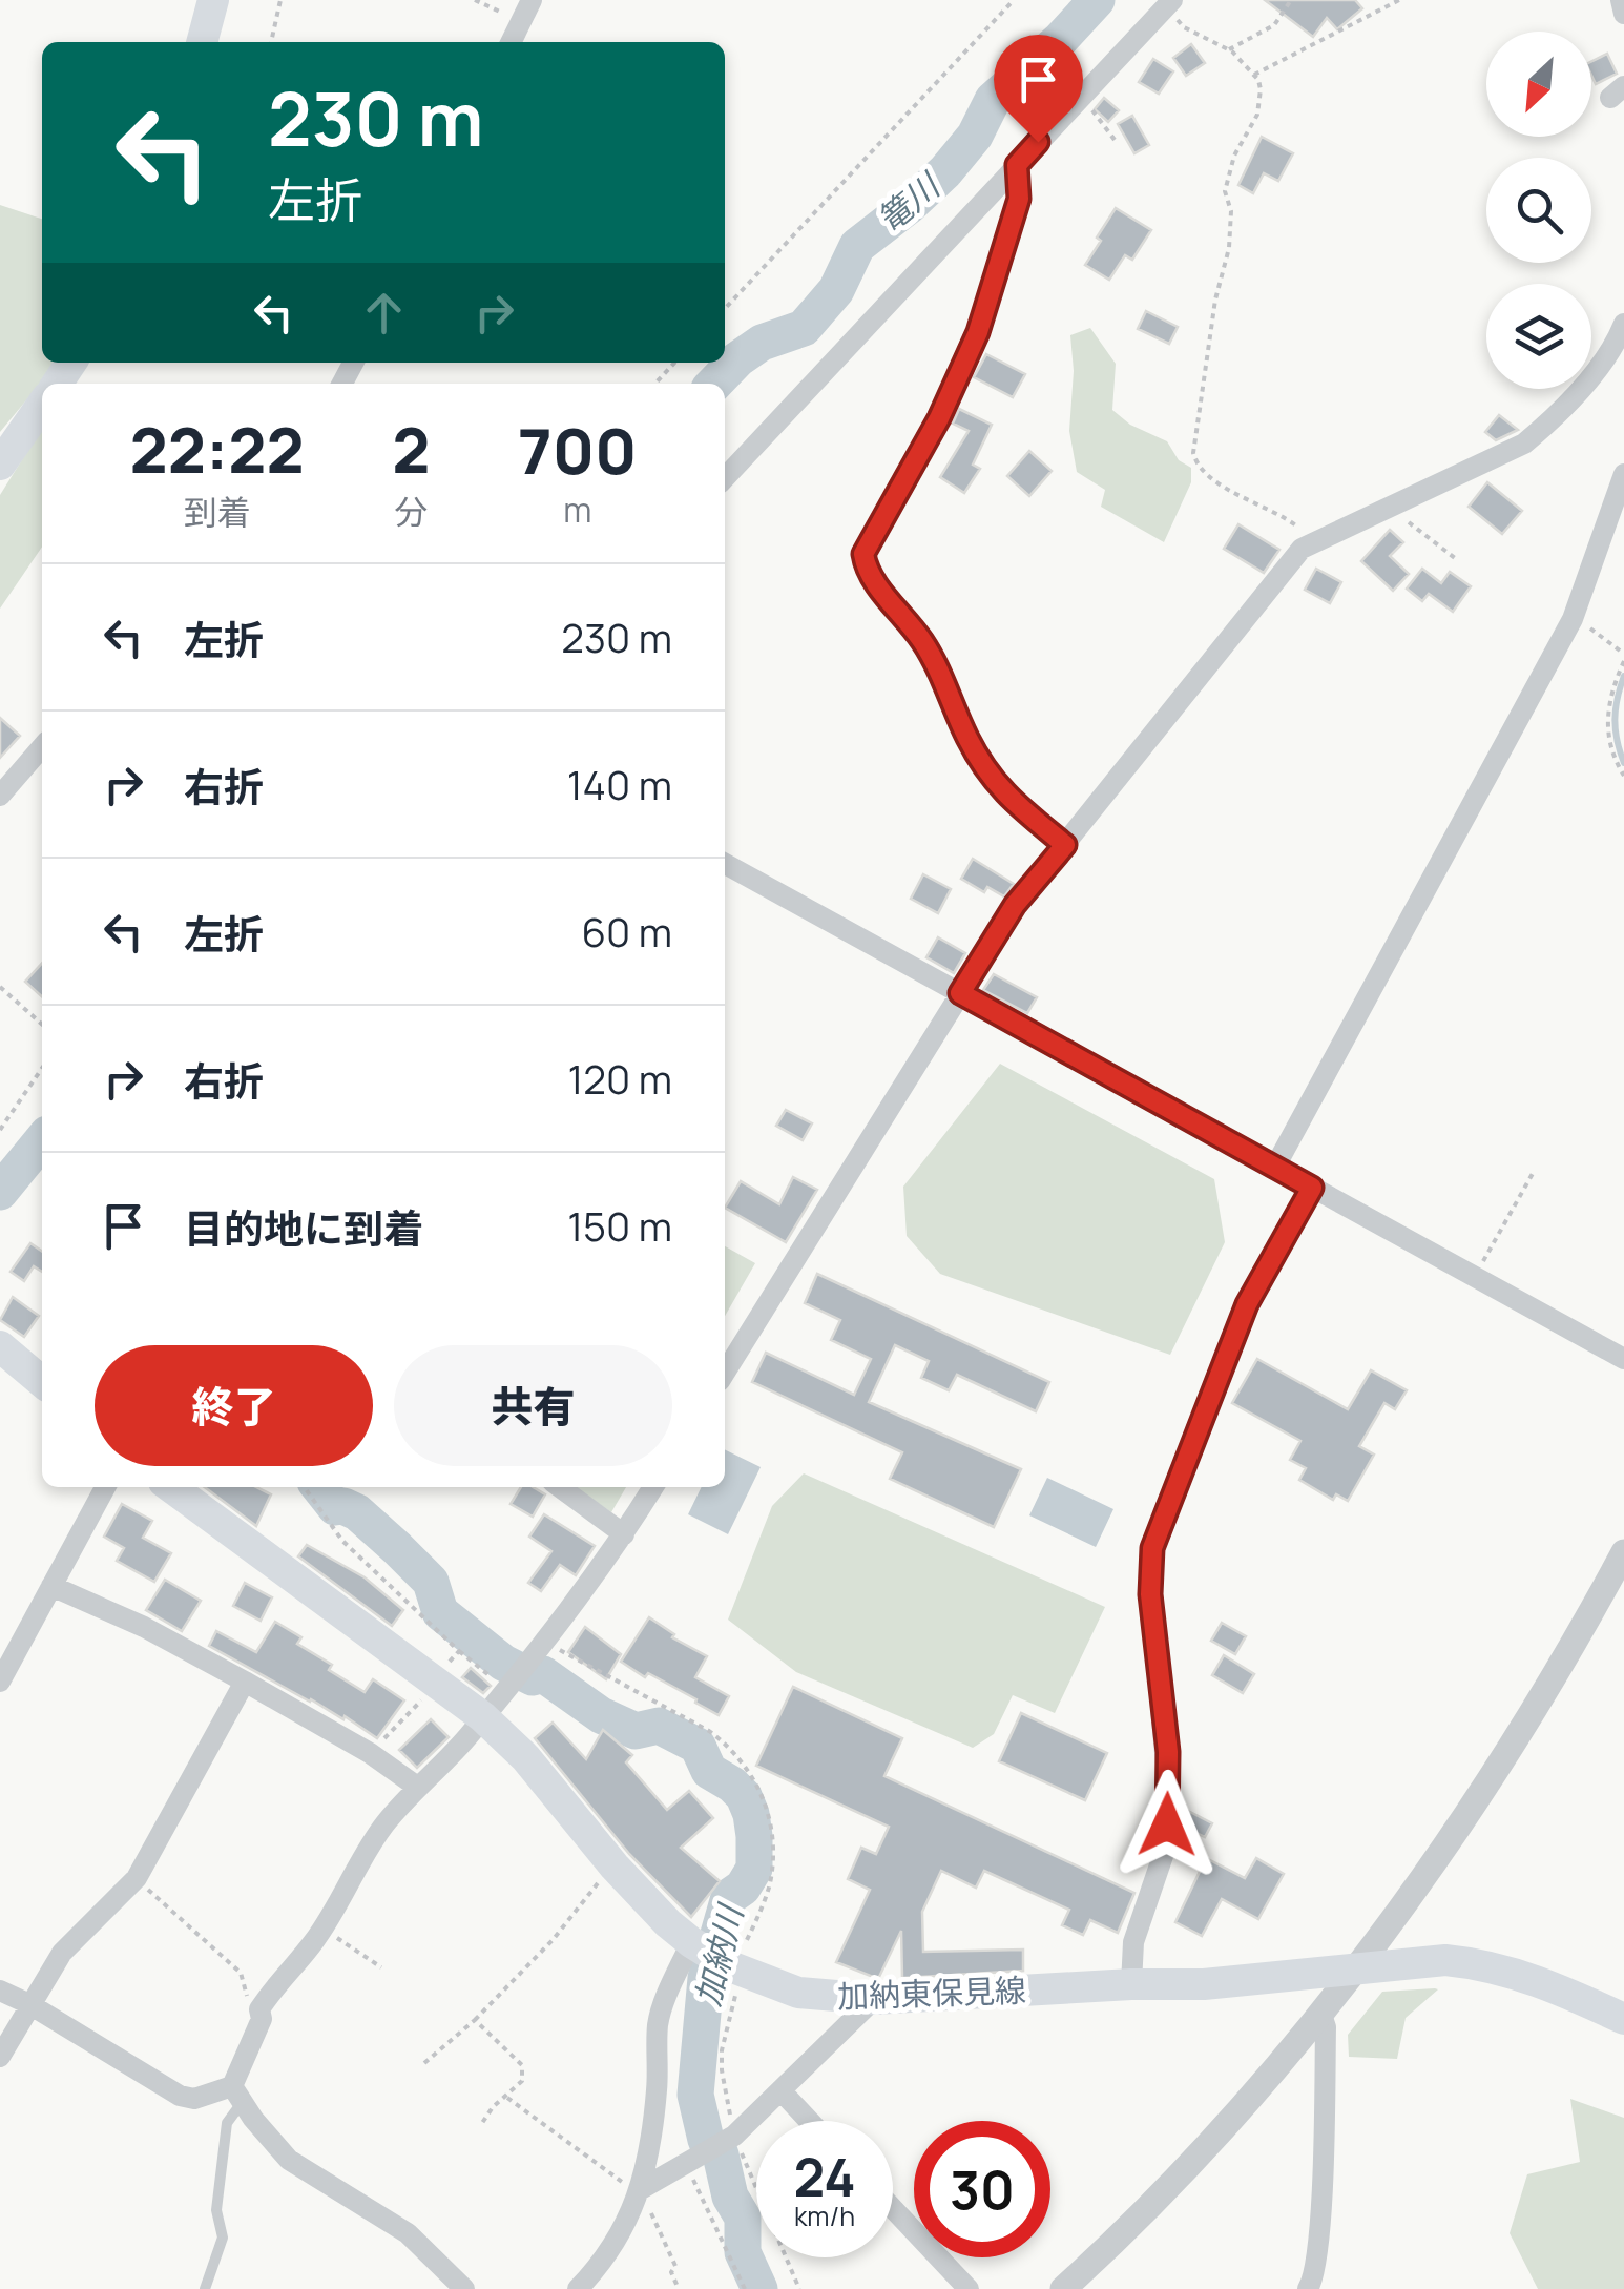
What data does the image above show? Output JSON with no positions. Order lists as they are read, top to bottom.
{
  "streets": {
    "main road": ["加納東保見線"]
  },
  "water": ["篭川", "加納川"],
  "north": "bottom left",
  "page": {
    "turn": ["230 m", "左折"],
    "eta": [
      "22:22",
      "到着",
      "2",
      "分",
      "700",
      "m"
    ],
    "list": [
      {
        "name": "左折",
        "value": "230 m"
      },
      {
        "name": "右折",
        "value": "140 m"
      },
      {
        "name": "左折",
        "value": "60 m"
      },
      {
        "name": "右折",
        "value": "120 m"
      },
      {
        "name": "目的地に到着",
        "value": "150 m"
      }
    ],
    "buttons": ["終了", "共有"],
    "speed": "24 km/h",
    "limit": "30"
  }
}
